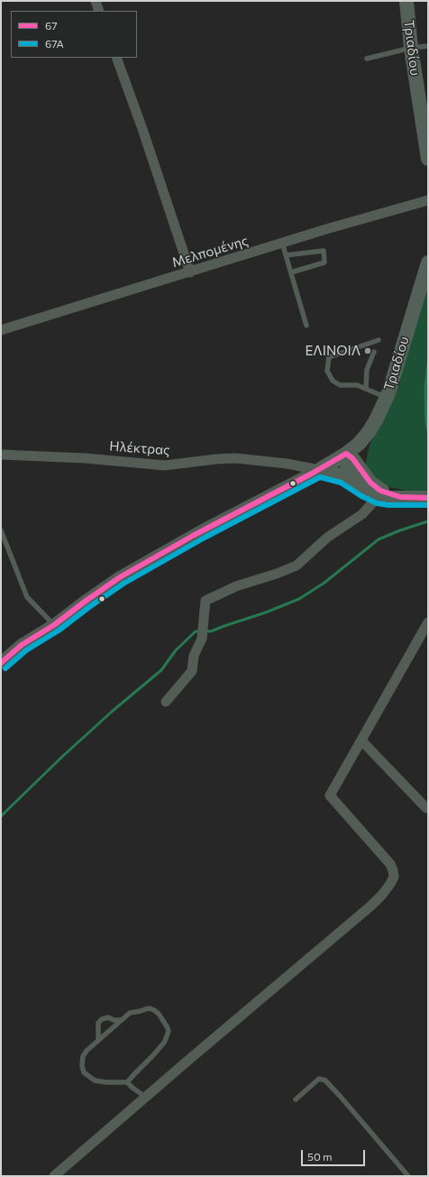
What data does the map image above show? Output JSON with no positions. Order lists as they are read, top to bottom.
{
  "streets": {
    "main road": ["Τριαδίου"],
    "street": ["Μελπομένης", "Ηλέκτρας"]
  },
  "crossings": [
    ["Τριαδίου", "Ηλέκτρας"]
  ],
  "places": ["ΕΛΙΝΟΙΛ"],
  "lines": ["transit line 67", "transit line 67Α"],
  "legend": ["67", "67Α"],
  "scale_bar": "50 m"
}
